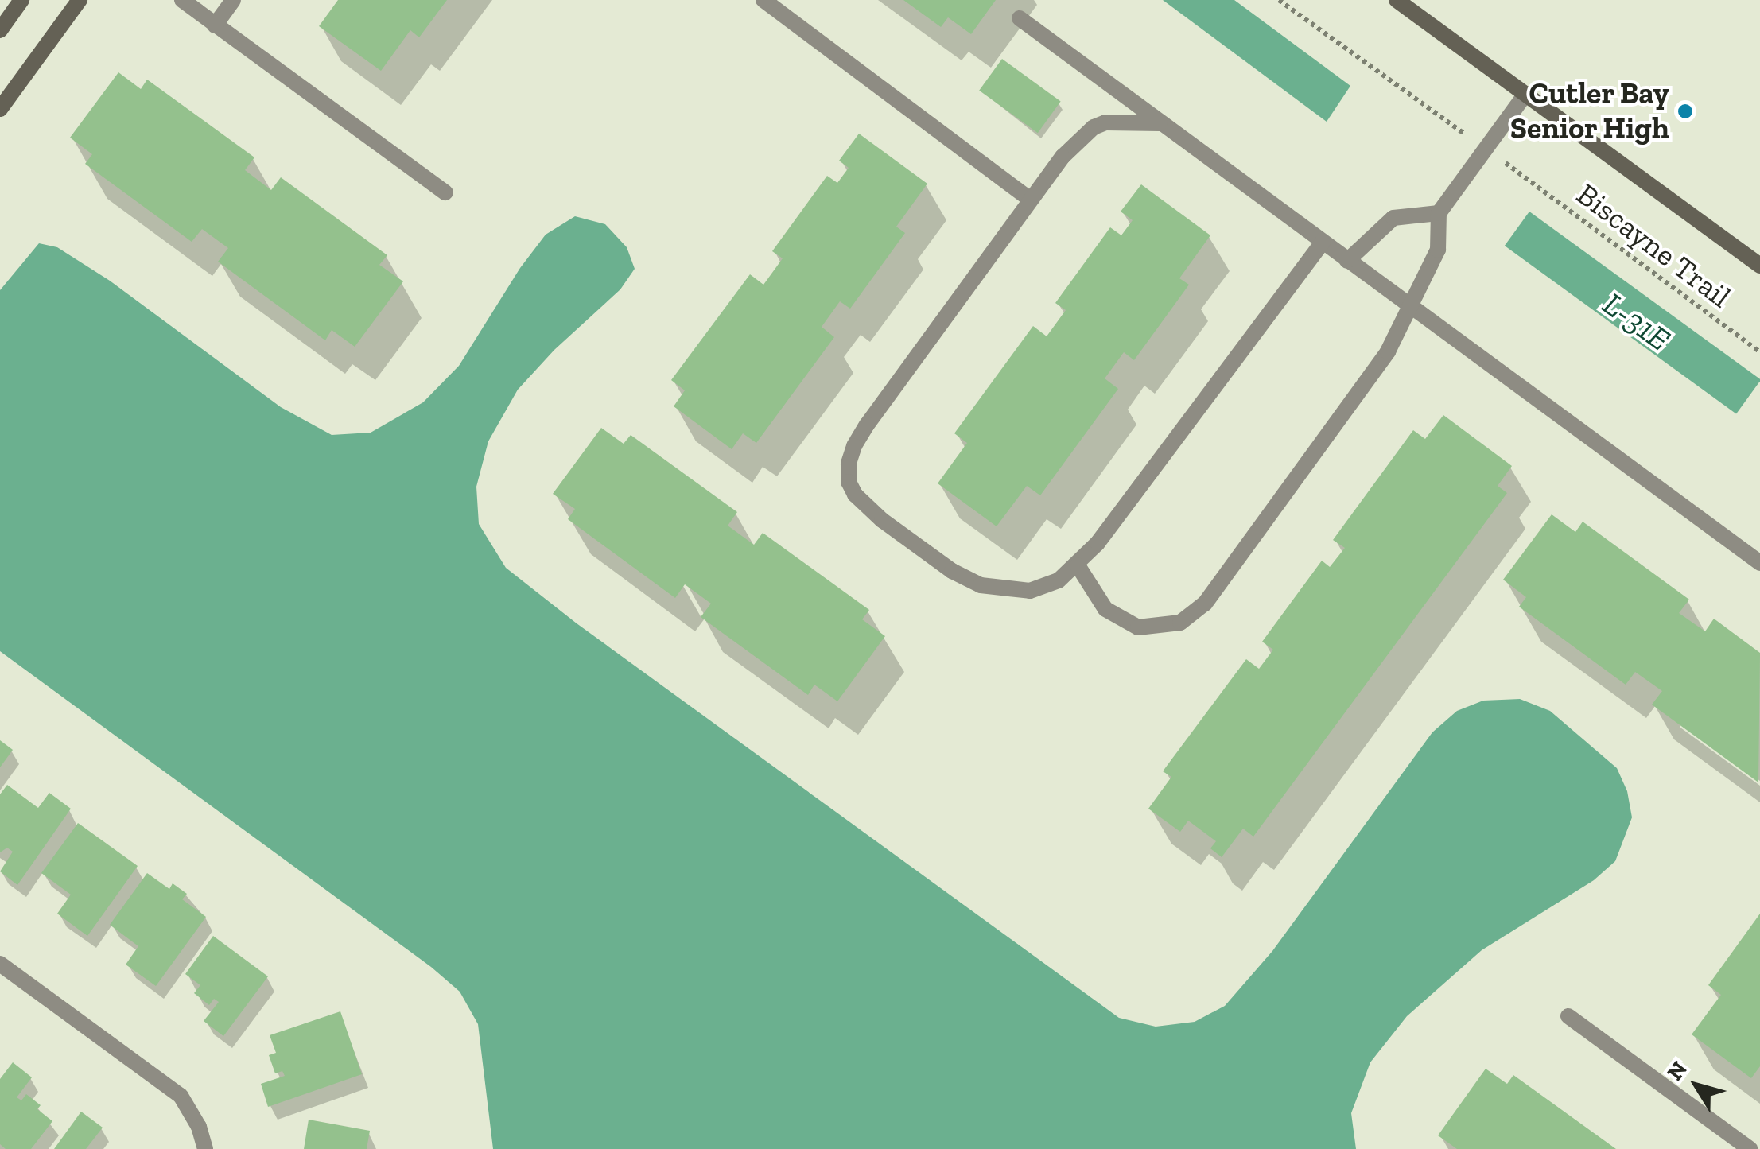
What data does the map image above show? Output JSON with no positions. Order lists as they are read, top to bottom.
{
  "streets": {
    "path": ["Biscayne Trail"]
  },
  "water": ["L-31E"],
  "places": ["Cutler Bay Senior High"],
  "north": "top left"
}
